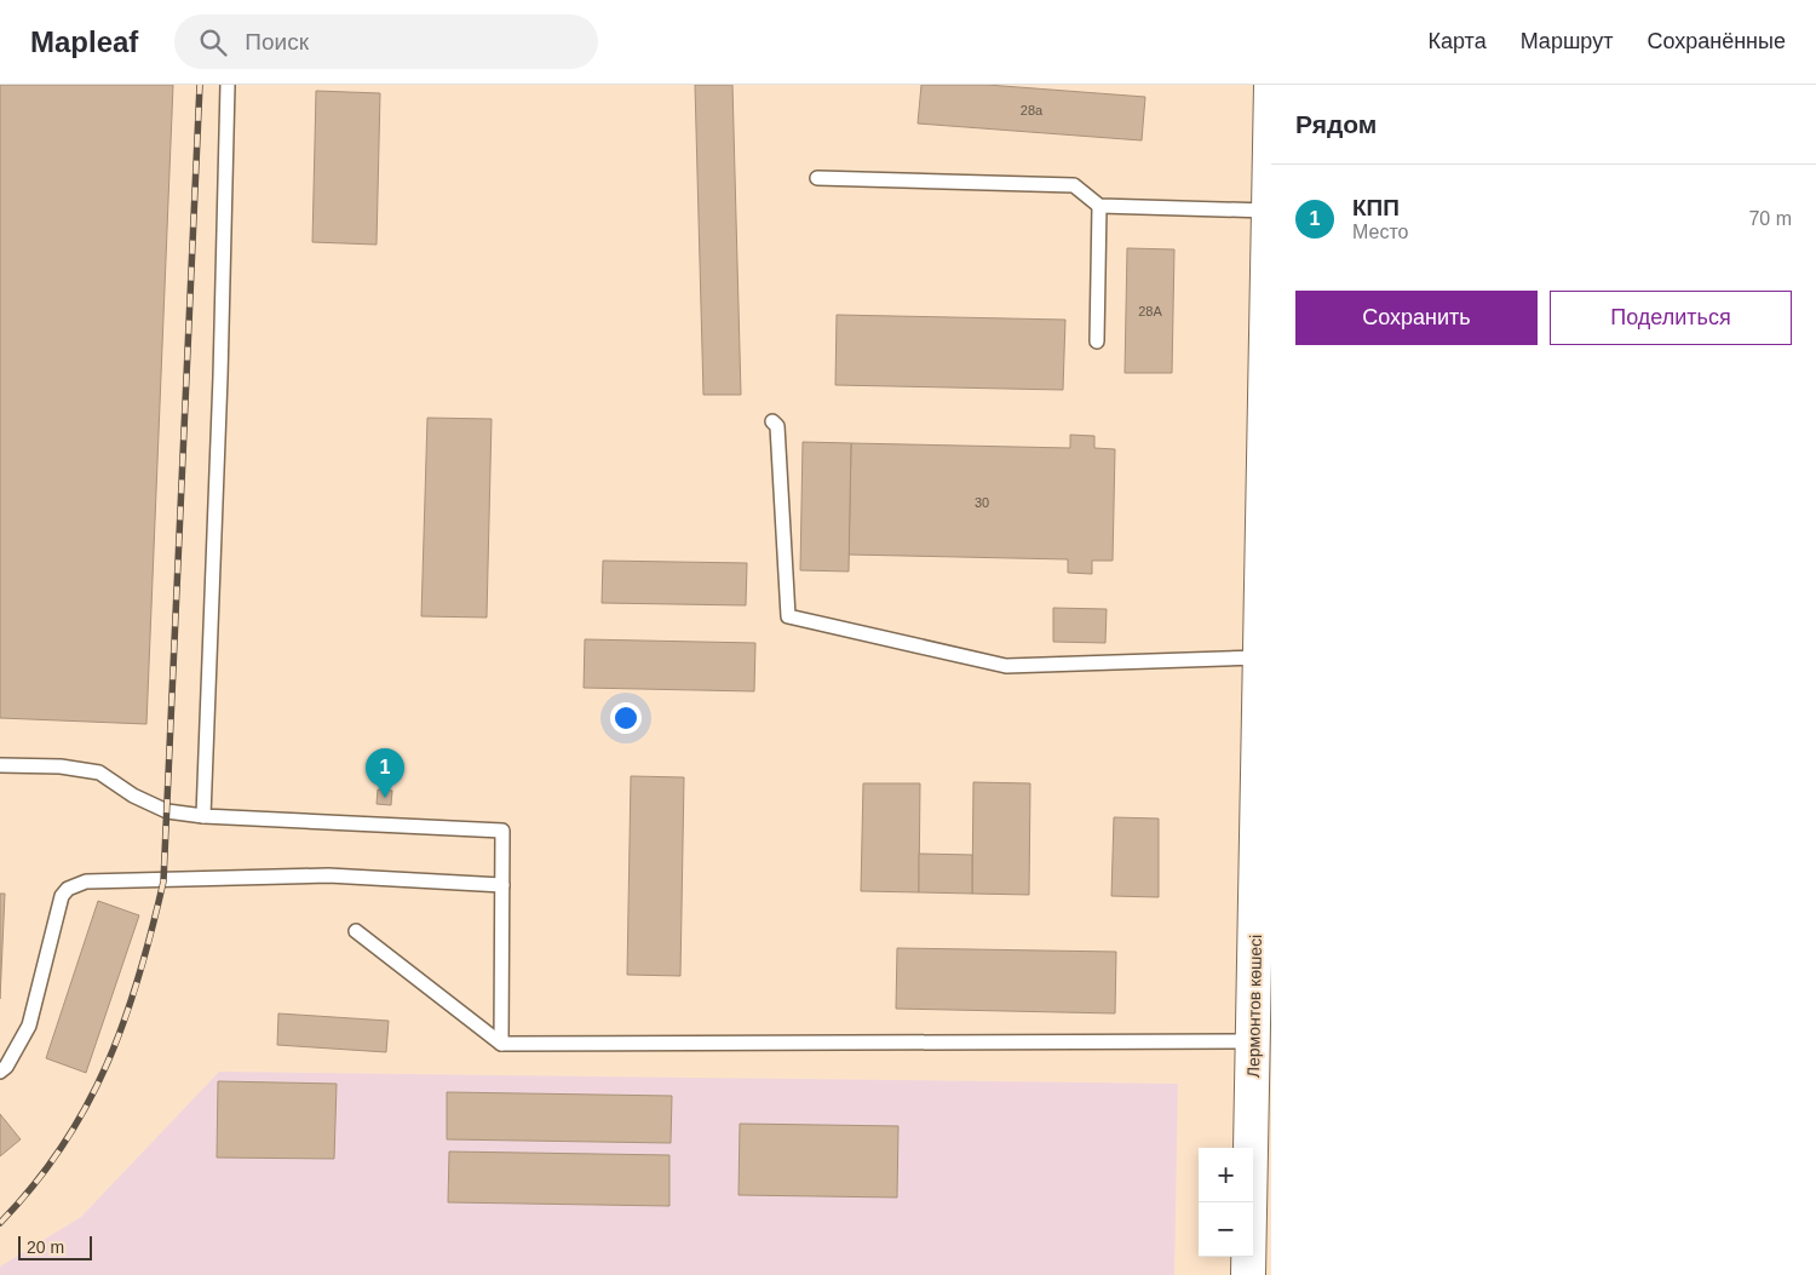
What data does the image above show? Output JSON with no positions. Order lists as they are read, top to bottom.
{
  "streets": {
    "street": ["Лермонтов көшесі"]
  },
  "house_numbers": ["28а", "28А", "30"],
  "scale_bar": "20 m",
  "page": {
    "header": "Mapleaf",
    "search": "Поиск",
    "nav": ["Карта", "Маршрут", "Сохранённые"],
    "heading": "Рядом",
    "list": [
      {
        "mark": "1",
        "name": "КПП",
        "note": "Место",
        "value": "70 m"
      }
    ],
    "buttons": ["Сохранить", "Поделиться"],
    "pins": "1",
    "map_buttons": ["+", "−"],
    "scale": "20 m"
  }
}
